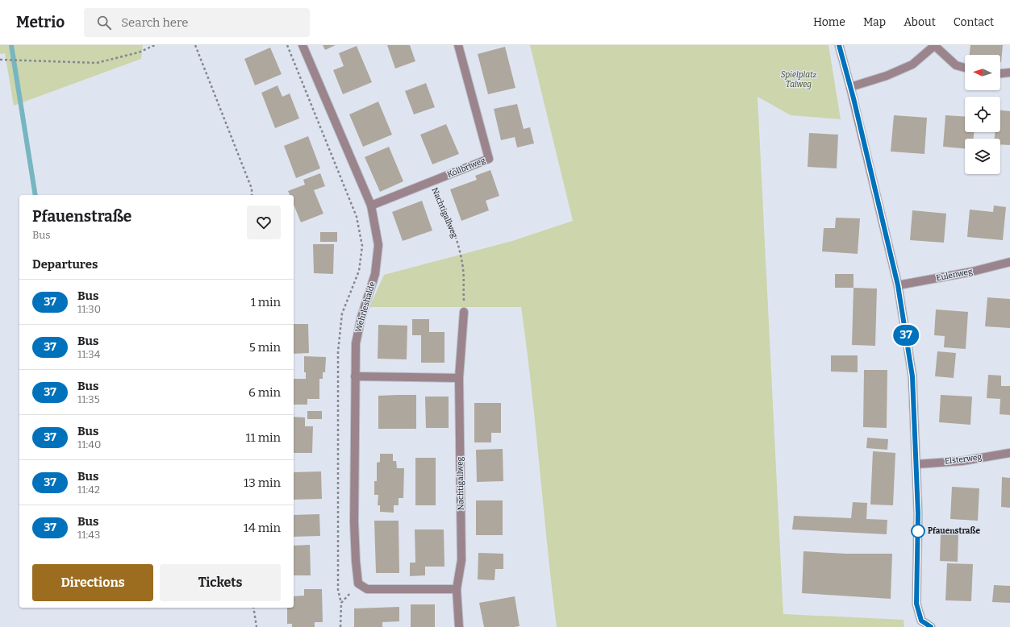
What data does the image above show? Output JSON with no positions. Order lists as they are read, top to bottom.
{
  "streets": {
    "street": [
      "Kolibriweg",
      "Nachtigallweg",
      "Eulenweg",
      "Wehrleshalde",
      "Elsterweg"
    ]
  },
  "crossings": [
    ["Kolibriweg", "Nachtigallweg"],
    ["Kolibriweg", "Wehrleshalde"]
  ],
  "parks": ["Spielplatz Talweg"],
  "places": ["Pfauenstraße"],
  "lines": ["bus line 37"],
  "north": "left",
  "page": {
    "header": "Metrio",
    "search": "Search here",
    "nav": [
      "Home",
      "Map",
      "About",
      "Contact"
    ],
    "on_map": "37",
    "heading": [
      ["Pfauenstraße", "Bus"],
      "Departures"
    ],
    "list": [
      {
        "mark": "37",
        "name": "Bus",
        "note": "11:30",
        "value": "1 min"
      },
      {
        "mark": "37",
        "name": "Bus",
        "note": "11:34",
        "value": "5 min"
      },
      {
        "mark": "37",
        "name": "Bus",
        "note": "11:35",
        "value": "6 min"
      },
      {
        "mark": "37",
        "name": "Bus",
        "note": "11:40",
        "value": "11 min"
      },
      {
        "mark": "37",
        "name": "Bus",
        "note": "11:42",
        "value": "13 min"
      },
      {
        "mark": "37",
        "name": "Bus",
        "note": "11:43",
        "value": "14 min"
      }
    ],
    "buttons": ["Directions", "Tickets"]
  }
}
